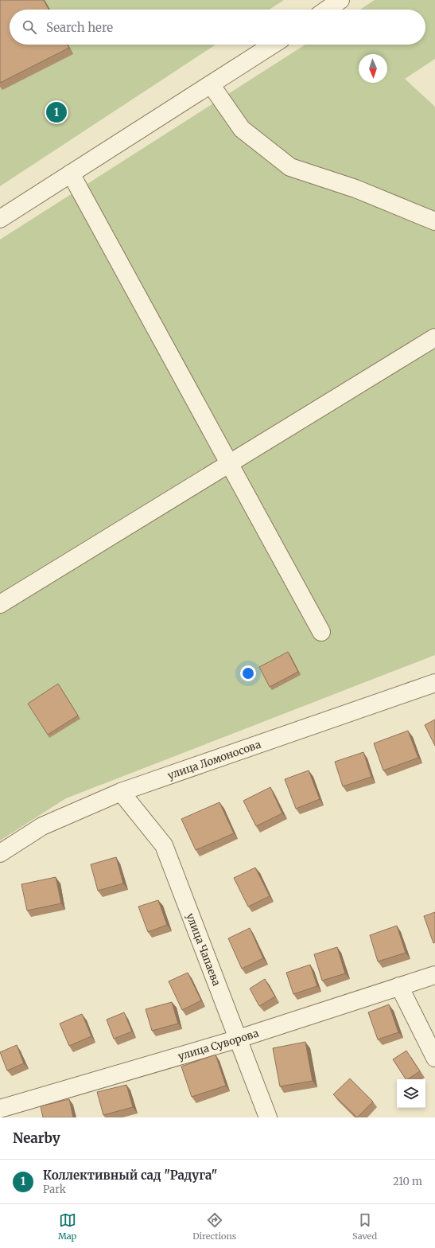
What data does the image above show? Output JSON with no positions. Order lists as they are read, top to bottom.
{
  "streets": {
    "street": ["улица Ломоносова", "улица Чапаева", "улица Суворова"]
  },
  "crossings": [
    ["улица Ломоносова", "улица Чапаева"],
    ["улица Чапаева", "улица Суворова"]
  ],
  "north": "bottom",
  "page": {
    "search": "Search here",
    "pins": "1",
    "heading": "Nearby",
    "list": [
      {
        "mark": "1",
        "name": "Коллективный сад \"Радуга\"",
        "note": "Park",
        "value": "210 m"
      }
    ],
    "nav": ["Map", "Directions", "Saved"]
  }
}
